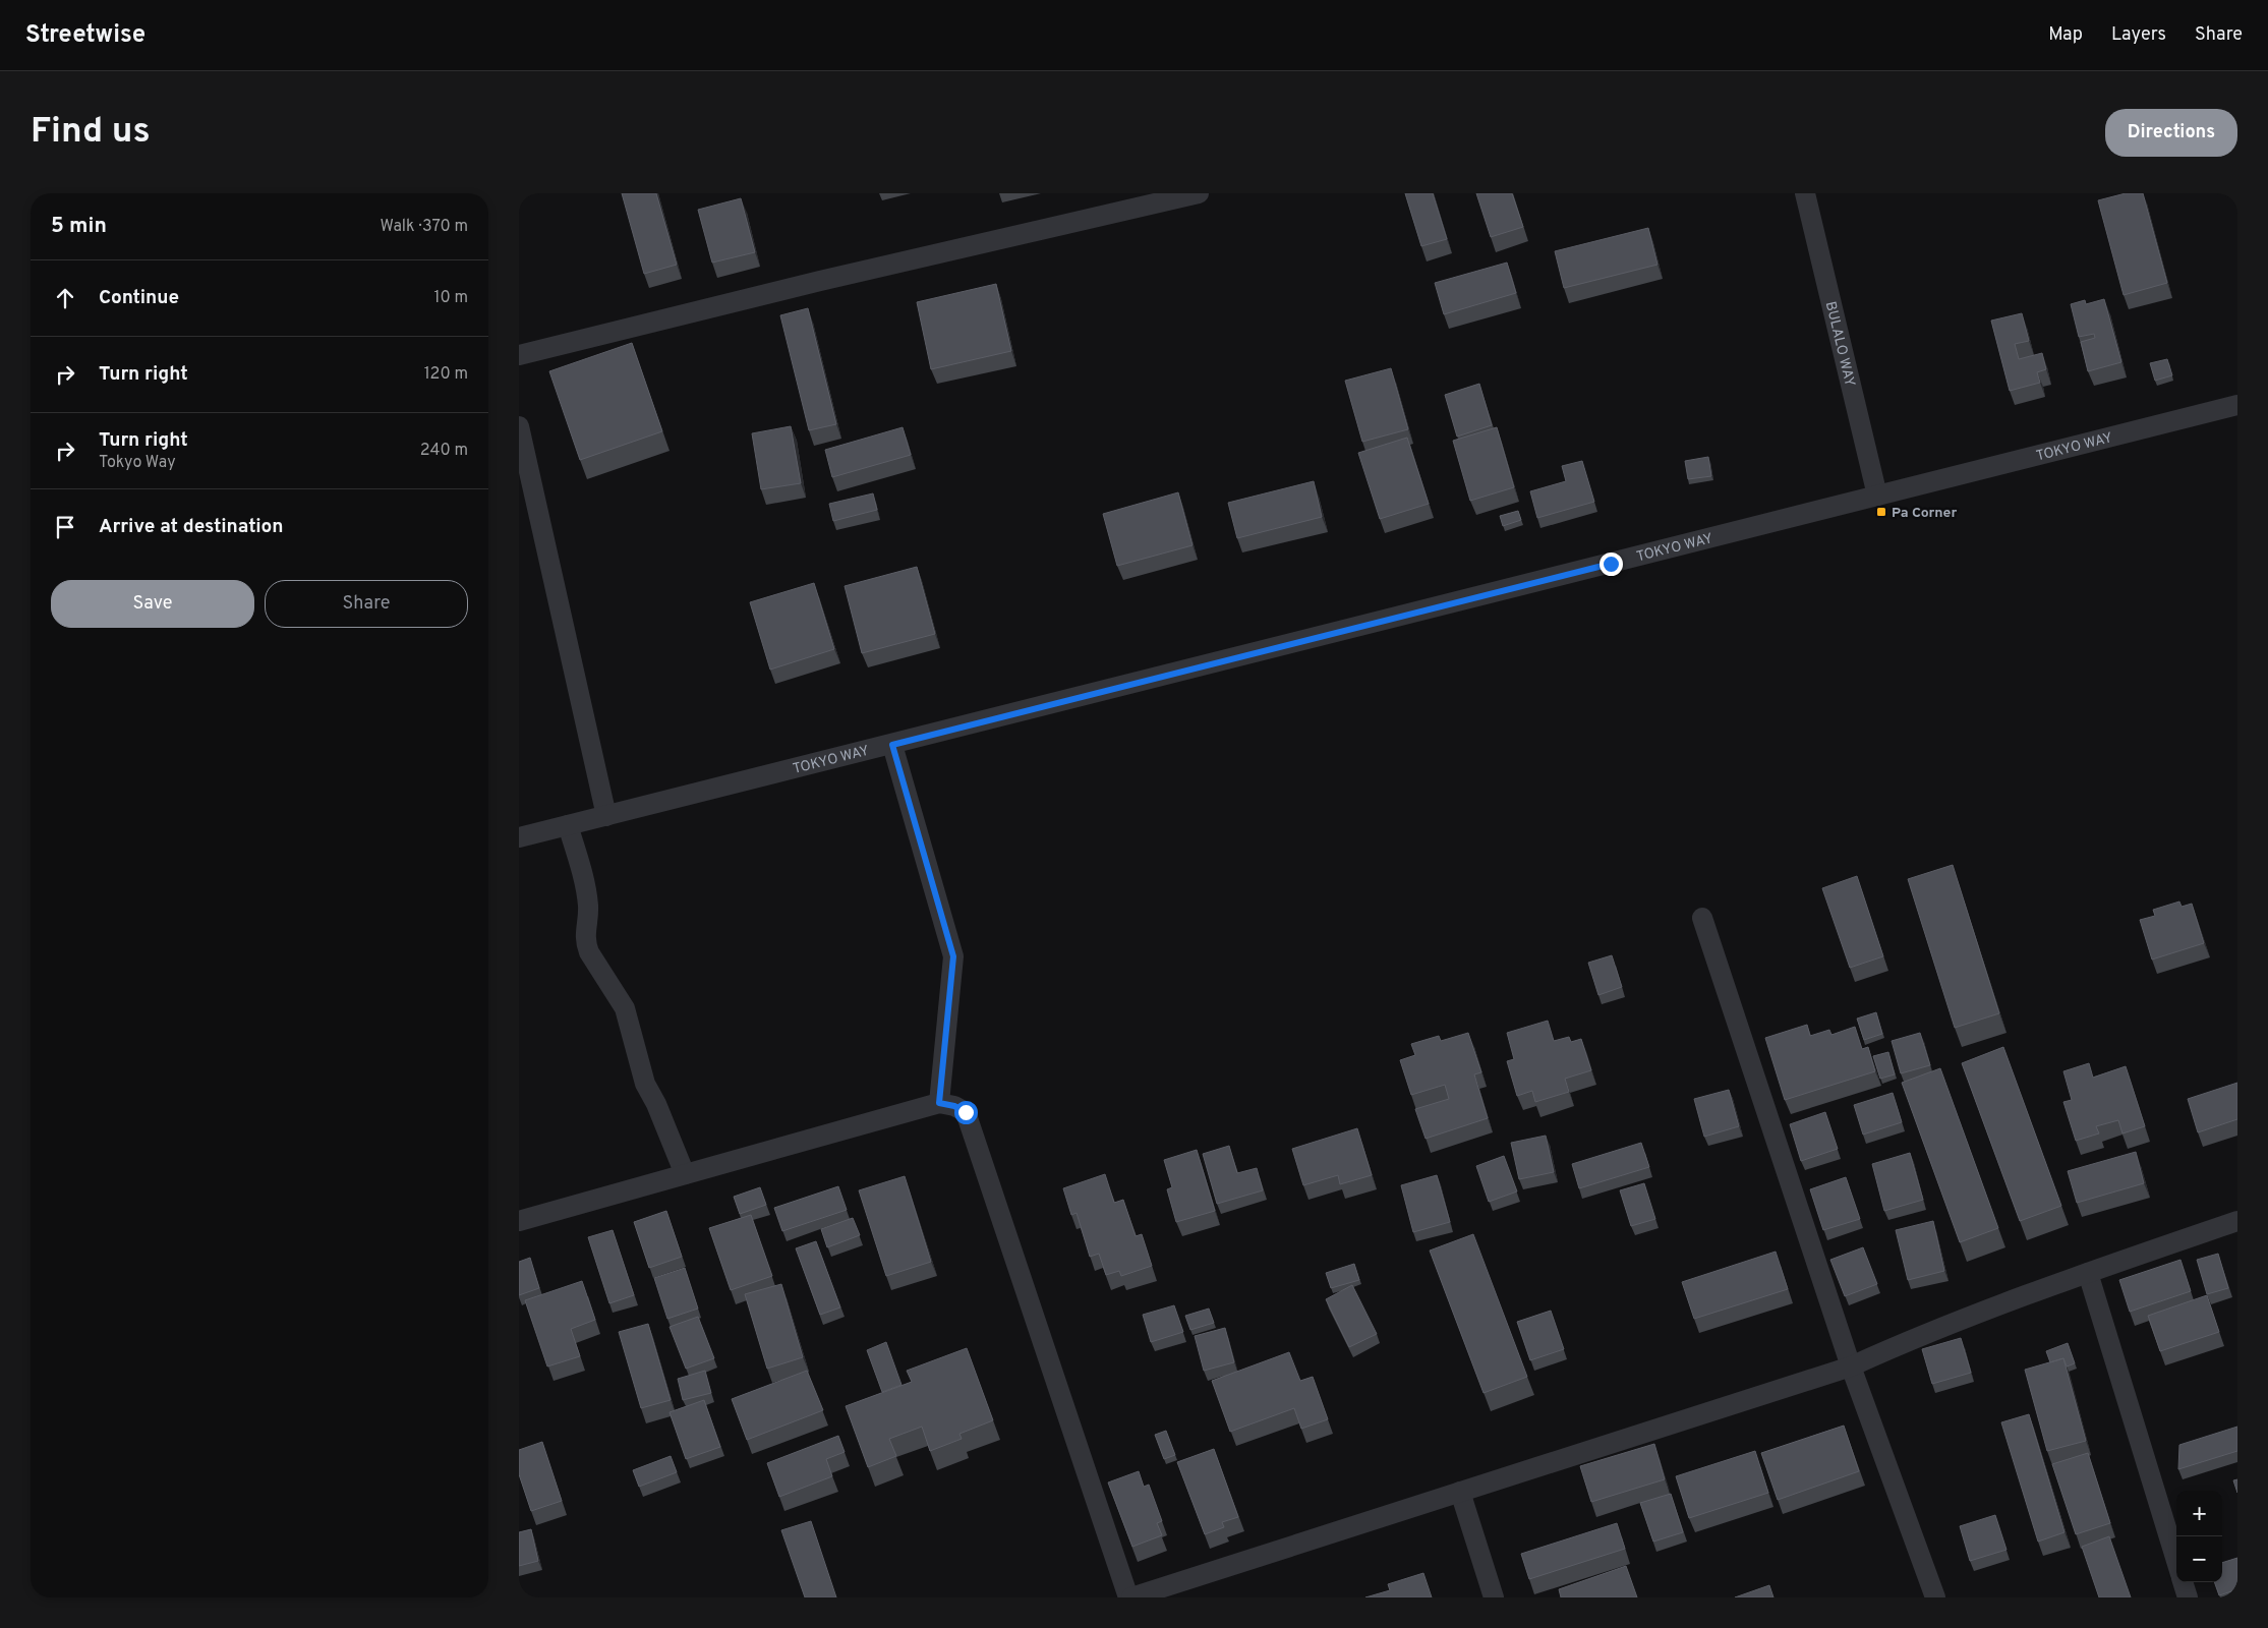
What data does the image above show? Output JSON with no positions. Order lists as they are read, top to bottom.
{
  "streets": {
    "street": ["BULALO WAY", "TOKYO WAY"]
  },
  "crossings": [
    ["BULALO WAY", "TOKYO WAY"]
  ],
  "places": {
    "transit": ["Pa Corner"]
  },
  "page": {
    "header": "Streetwise",
    "nav": ["Map", "Layers", "Share"],
    "buttons": [
      "Directions",
      ["Save", "Share"]
    ],
    "title": "Find us",
    "heading": ["5 min", "Walk · 370 m"],
    "list": [
      ["Continue", "10 m"],
      ["Turn right", "120 m"],
      ["Turn right", "Tokyo Way", "240 m"],
      "Arrive at destination"
    ],
    "map_buttons": ["+", "−"]
  }
}
